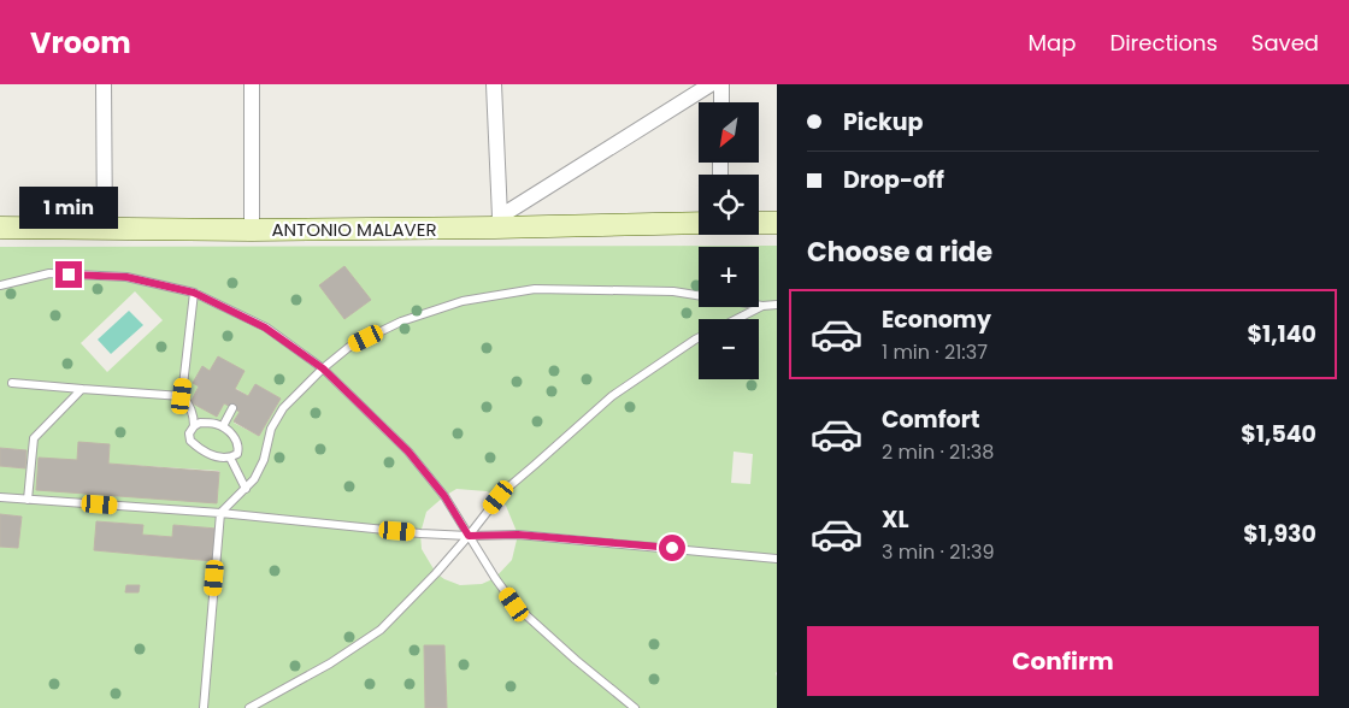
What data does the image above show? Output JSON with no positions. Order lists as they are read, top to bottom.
{
  "streets": {
    "street": ["ANTONIO MALAVER"]
  },
  "north": "bottom left",
  "page": {
    "header": "Vroom",
    "nav": ["Map", "Directions", "Saved"],
    "banner": ["Pickup", "Drop-off"],
    "map_buttons": ["+", "−"],
    "bubble": "1 min",
    "heading": "Choose a ride",
    "list": [
      {
        "name": "Economy",
        "note": "1 min · 21:37",
        "value": "$1,140"
      },
      {
        "name": "Comfort",
        "note": "2 min · 21:38",
        "value": "$1,540"
      },
      {
        "name": "XL",
        "note": "3 min · 21:39",
        "value": "$1,930"
      }
    ],
    "buttons": "Confirm"
  }
}
